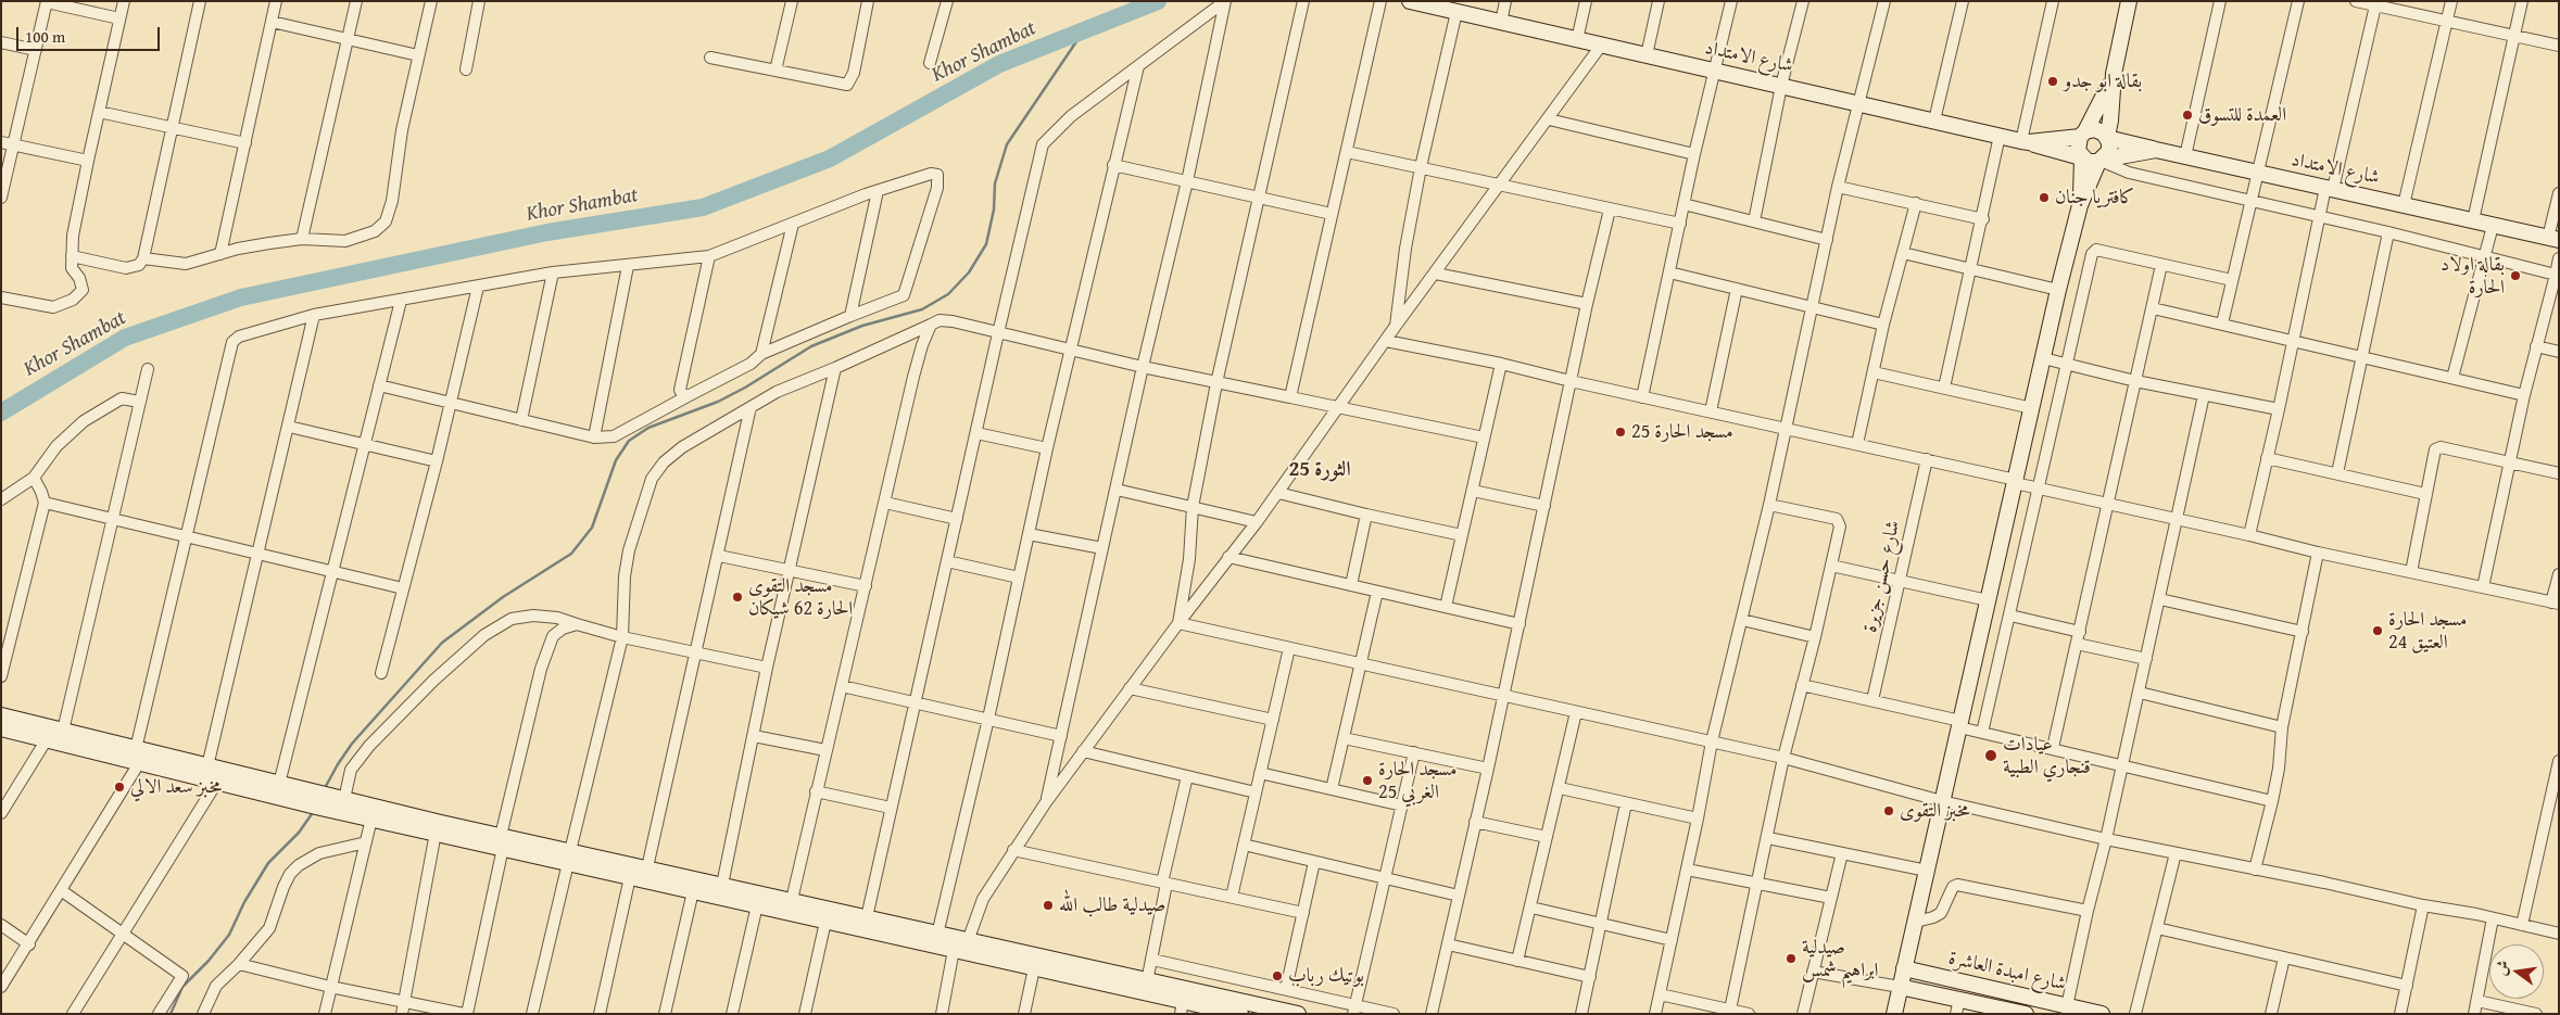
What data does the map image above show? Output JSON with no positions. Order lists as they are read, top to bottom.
{
  "streets": {
    "main road": ["شارع الامتداد", "شارع امبدة العاشرة"],
    "street": ["شارع حسن جزيرة"]
  },
  "districts": ["الثورة 25"],
  "water": ["Khor Shambat"],
  "places": [
    "بقالة ابو جدو",
    "العمدة للتسوق",
    "كافتريا جنان",
    "بقالة اولاد الحارة",
    "مسجد الحارة 25",
    "مسجد التقوى الحارة 62 شيكان",
    "مسجد الحارة 24 العتيق",
    "عيادات قنجاري الطبية",
    "مسجد الحارة 25 الغربي",
    "مخبز سعد الالي",
    "مخبز التقوى",
    "صيدلية طالب الله",
    "صيدلية ابراهيم شمس",
    "بوتيك رباب"
  ],
  "scale_bar": "100 m",
  "north": "left"
}
